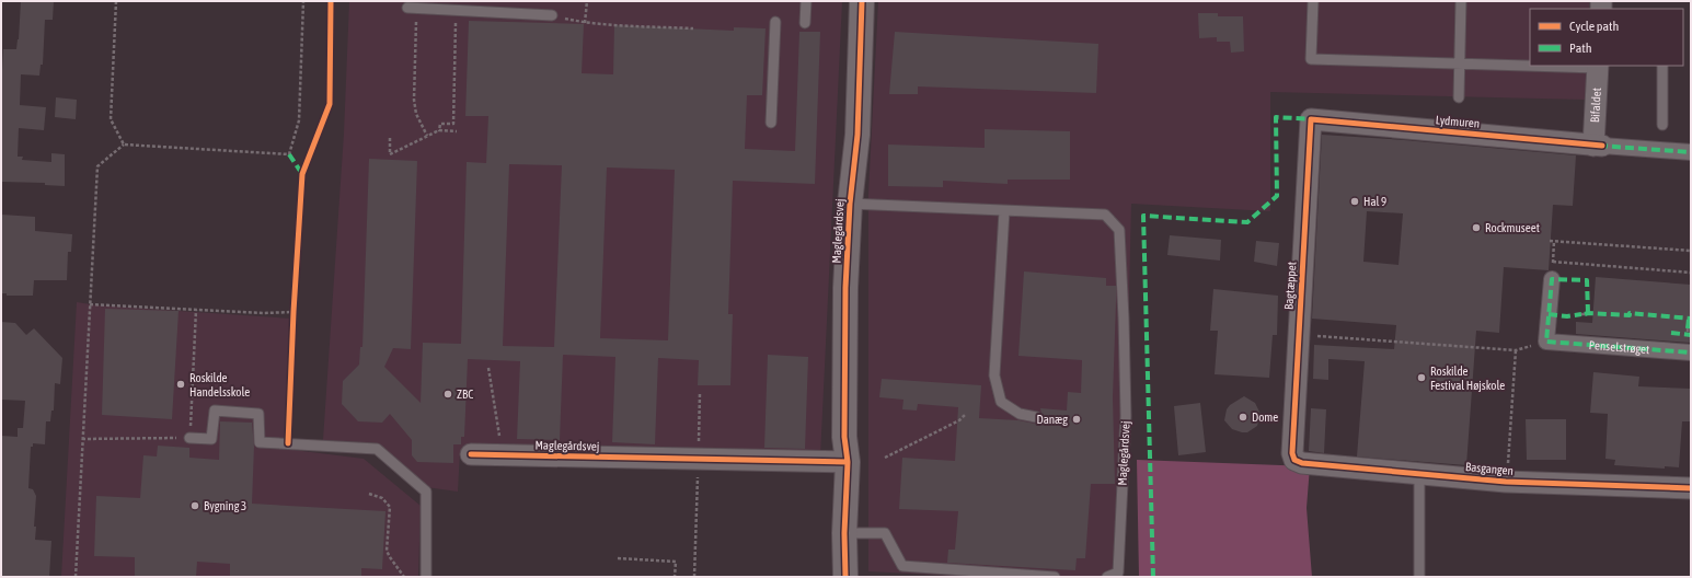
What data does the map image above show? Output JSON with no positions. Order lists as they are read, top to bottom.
{
  "streets": {
    "street": [
      "Bifaldet",
      "Lydmuren",
      "Maglegårdsvej",
      "Bagtæppet",
      "Penselstrøget",
      "Basgangen"
    ]
  },
  "crossings": [
    ["Bifaldet", "Lydmuren"],
    ["Lydmuren", "Bagtæppet"],
    ["Bagtæppet", "Basgangen"]
  ],
  "places": [
    "Hal 9",
    "Rockmuseet",
    "Roskilde Festival Højskole",
    "Roskilde Handelsskole",
    "ZBC",
    "Dome",
    "Danæg",
    "Bygning 3"
  ],
  "legend": ["Cycle path", "Path"]
}
